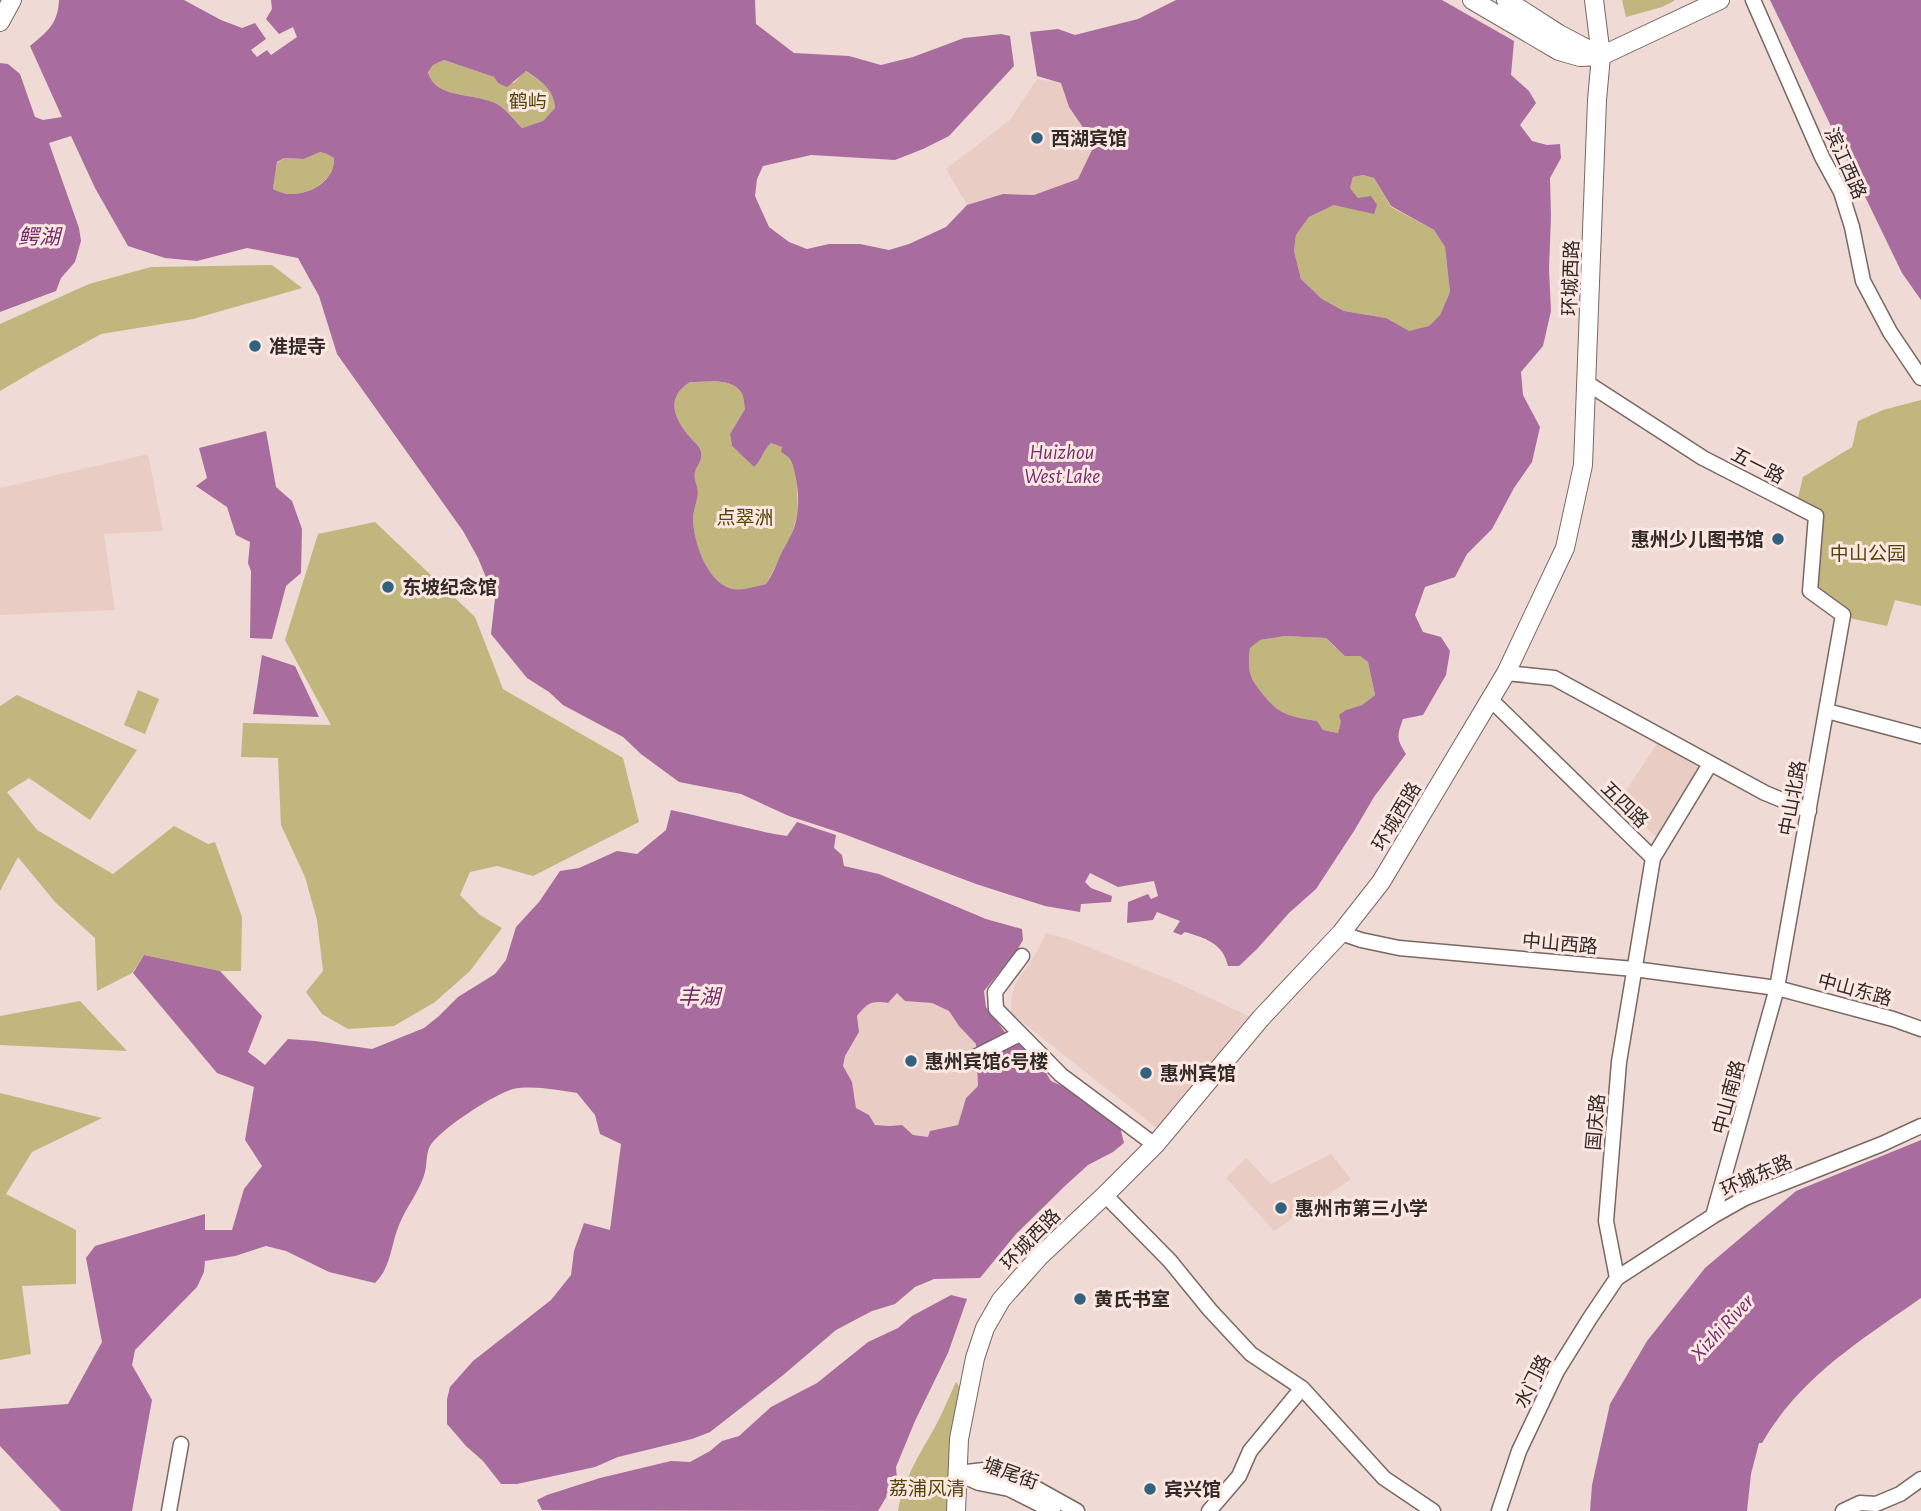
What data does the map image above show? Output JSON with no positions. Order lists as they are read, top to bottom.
{
  "streets": {
    "main road": ["环城西路"],
    "street": [
      "滨江西路",
      "五一路",
      "中山北路",
      "五四路",
      "中山西路",
      "中山东路",
      "中山南路",
      "国庆路",
      "环城东路",
      "水门路",
      "塘尾街"
    ]
  },
  "crossings": [
    ["环城西路", "五一路"],
    ["环城西路", "五四路"],
    ["环城西路", "中山西路"],
    ["环城西路", "塘尾街"],
    ["五一路", "中山北路"],
    ["中山北路", "中山西路"],
    ["中山北路", "中山东路"],
    ["中山北路", "中山南路"],
    ["中山西路", "中山东路"],
    ["中山西路", "中山南路"],
    ["中山西路", "国庆路"],
    ["中山东路", "中山南路"],
    ["中山南路", "环城东路"],
    ["国庆路", "环城东路"],
    ["国庆路", "水门路"],
    ["环城东路", "水门路"]
  ],
  "water": [
    "鳄湖",
    "Huizhou West Lake",
    "丰湖",
    "Xizhi River"
  ],
  "parks": [
    "鹤屿",
    "点翠洲",
    "中山公园",
    "荔浦风清"
  ],
  "places": [
    "西湖宾馆",
    "准提寺",
    "惠州少儿图书馆",
    "东坡纪念馆",
    "惠州宾馆6号楼",
    "惠州宾馆",
    "惠州市第三小学",
    "黄氏书室",
    "宾兴馆"
  ]
}
